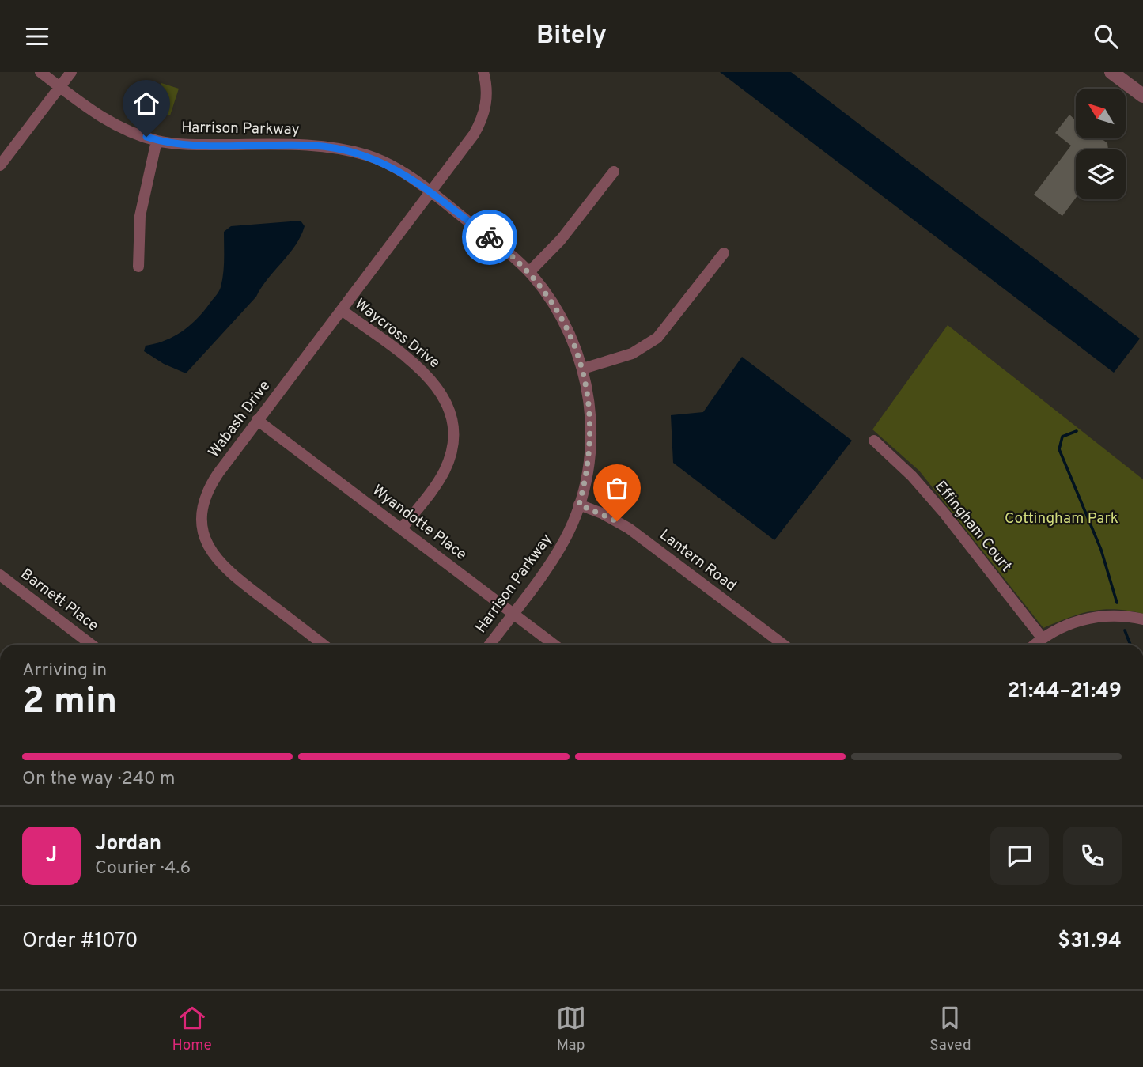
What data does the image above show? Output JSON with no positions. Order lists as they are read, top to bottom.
{
  "streets": {
    "street": [
      "Harrison Parkway",
      "Waycross Drive",
      "Wabash Drive",
      "Wyandotte Place",
      "Effingham Court",
      "Lantern Road",
      "Barnett Place"
    ]
  },
  "crossings": [
    ["Harrison Parkway", "Wabash Drive"],
    ["Harrison Parkway", "Wyandotte Place"],
    ["Harrison Parkway", "Lantern Road"],
    ["Waycross Drive", "Wabash Drive"],
    ["Waycross Drive", "Wyandotte Place"],
    ["Wabash Drive", "Wyandotte Place"]
  ],
  "parks": ["Cottingham Park"],
  "north": "top left",
  "page": {
    "header": "Bitely",
    "heading": ["2 min", "Arriving in", "21:44–21:49"],
    "panel": [
      "Jordan",
      "Courier · 4.6",
      "Order #1070",
      "$31.94"
    ],
    "bar": "On the way · 240 m",
    "round": "J",
    "tabs": ["Home", "Map", "Saved"]
  }
}
